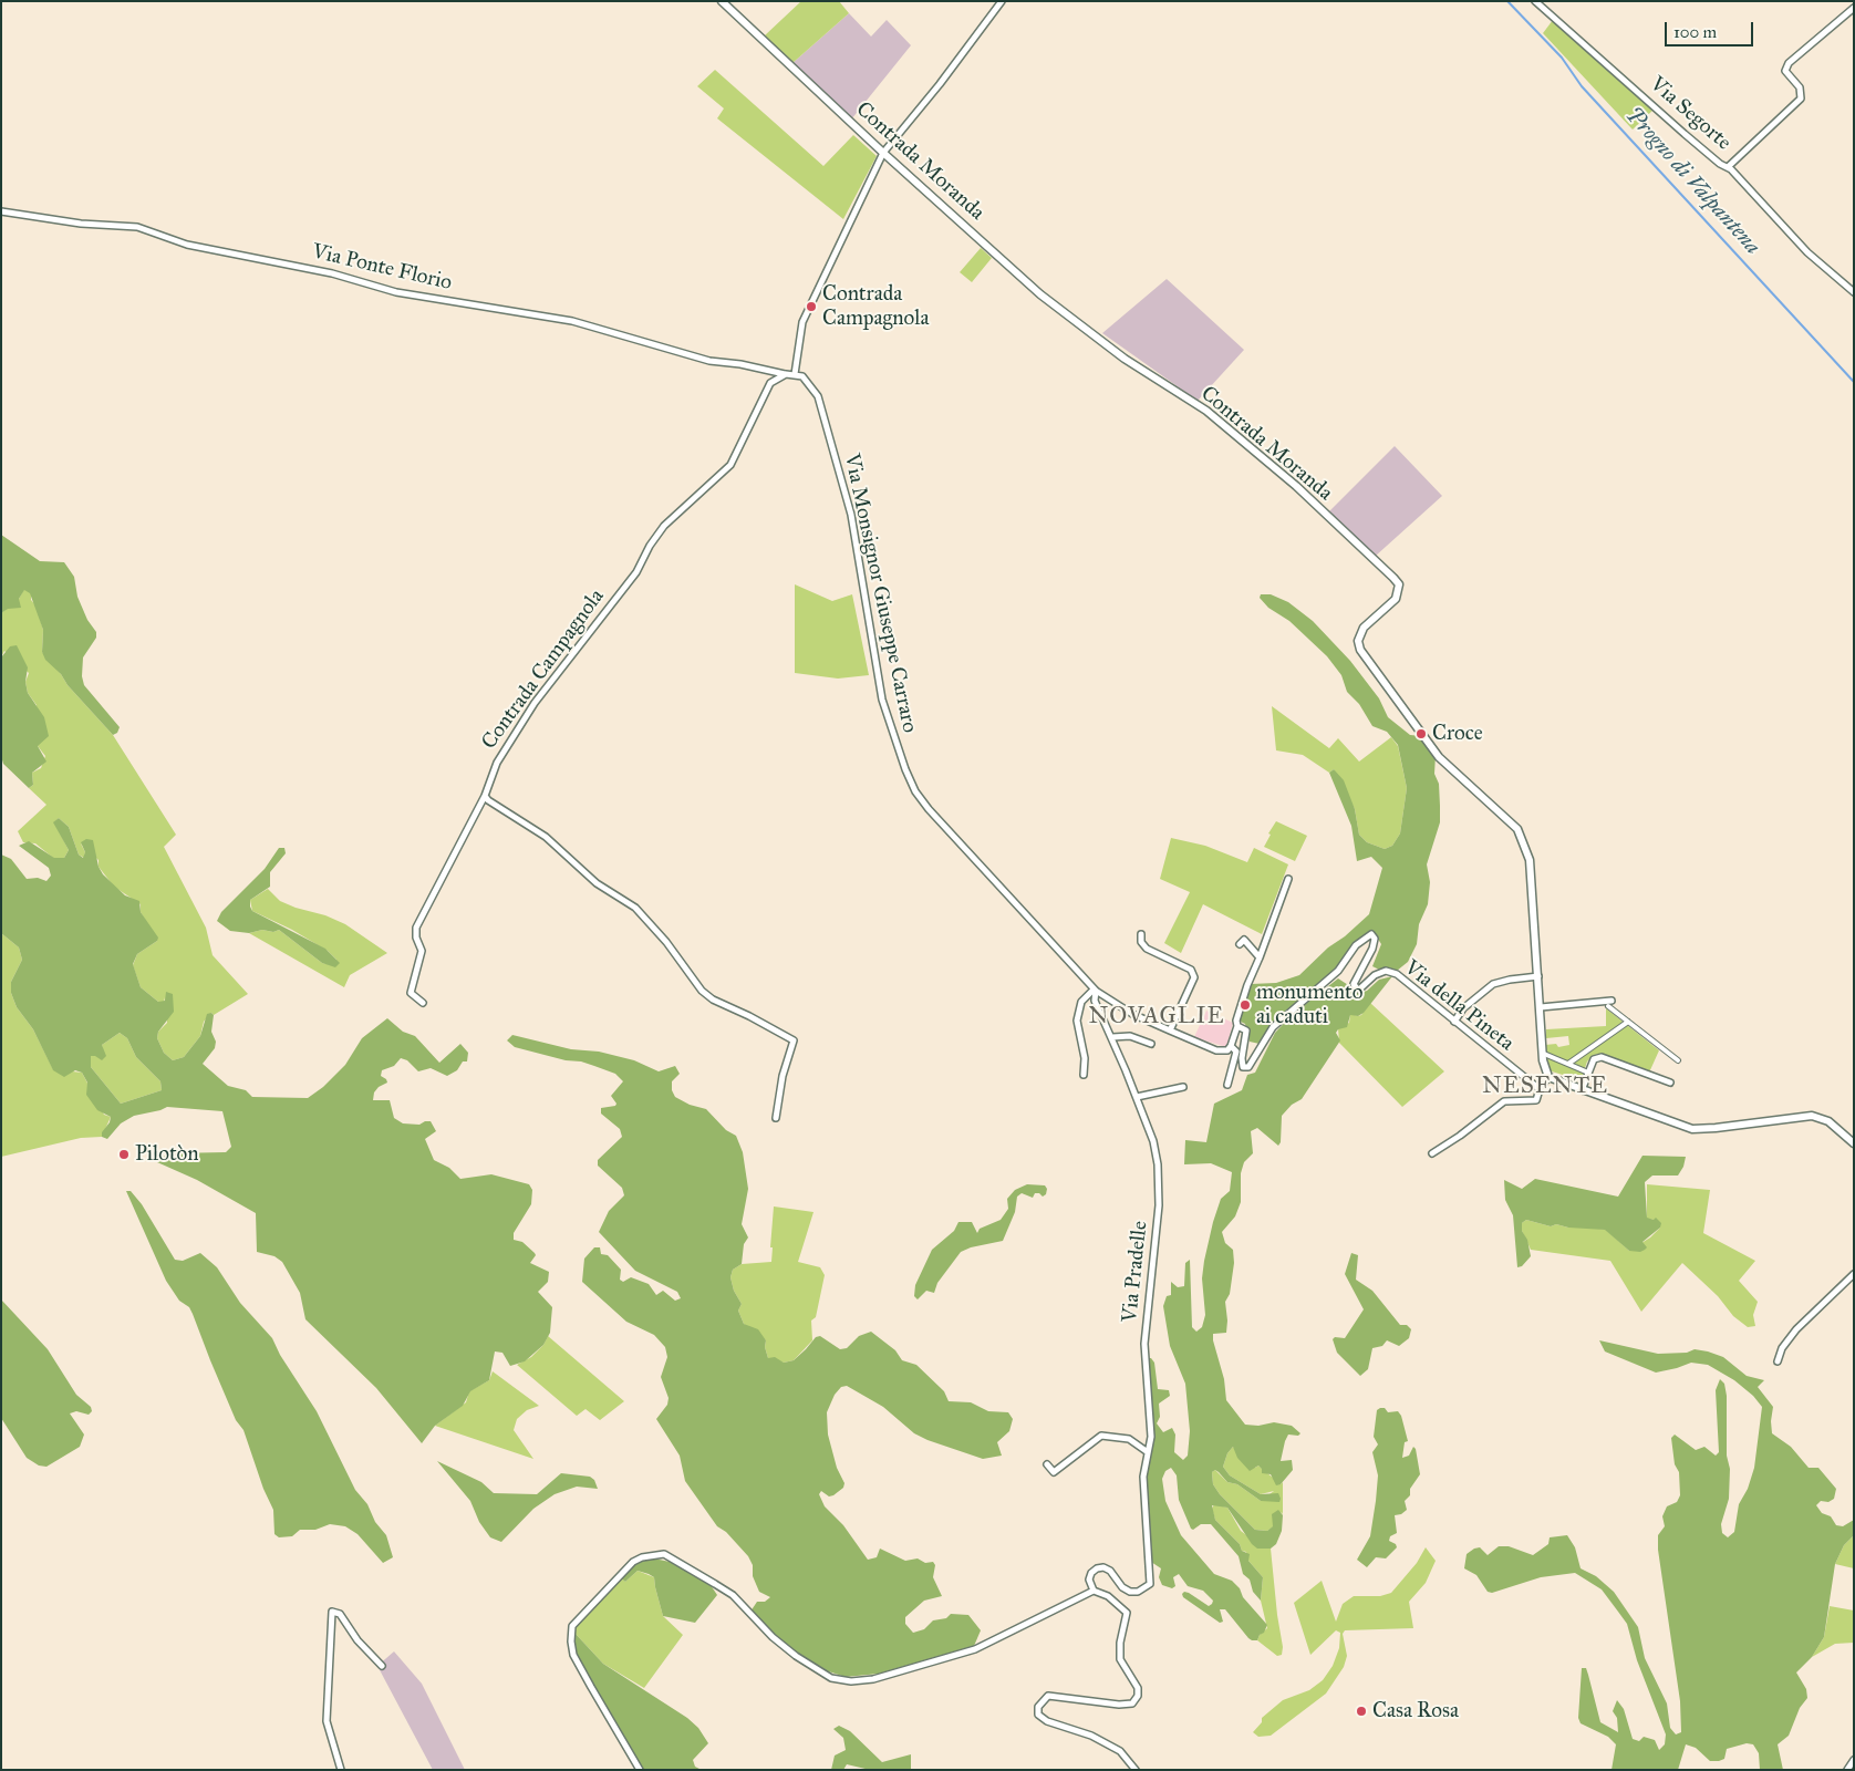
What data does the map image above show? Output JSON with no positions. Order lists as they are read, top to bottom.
{
  "streets": {
    "street": [
      "Via Segorte",
      "Contrada Moranda",
      "Via Ponte Florio",
      "Via Monsignor Giuseppe Carraro",
      "Contrada Campagnola",
      "Via della Pineta",
      "Via Pradelle"
    ]
  },
  "crossings": [
    ["Via Ponte Florio", "Contrada Campagnola"],
    ["Via Monsignor Giuseppe Carraro", "Via Pradelle"]
  ],
  "districts": ["NOVAGLIE", "NESENTE"],
  "water": ["Progno di Valpantena"],
  "places": [
    "Contrada Campagnola",
    "Croce",
    "monumento ai caduti",
    "Pilotòn",
    "Casa Rosa"
  ],
  "scale_bar": "100 m"
}
